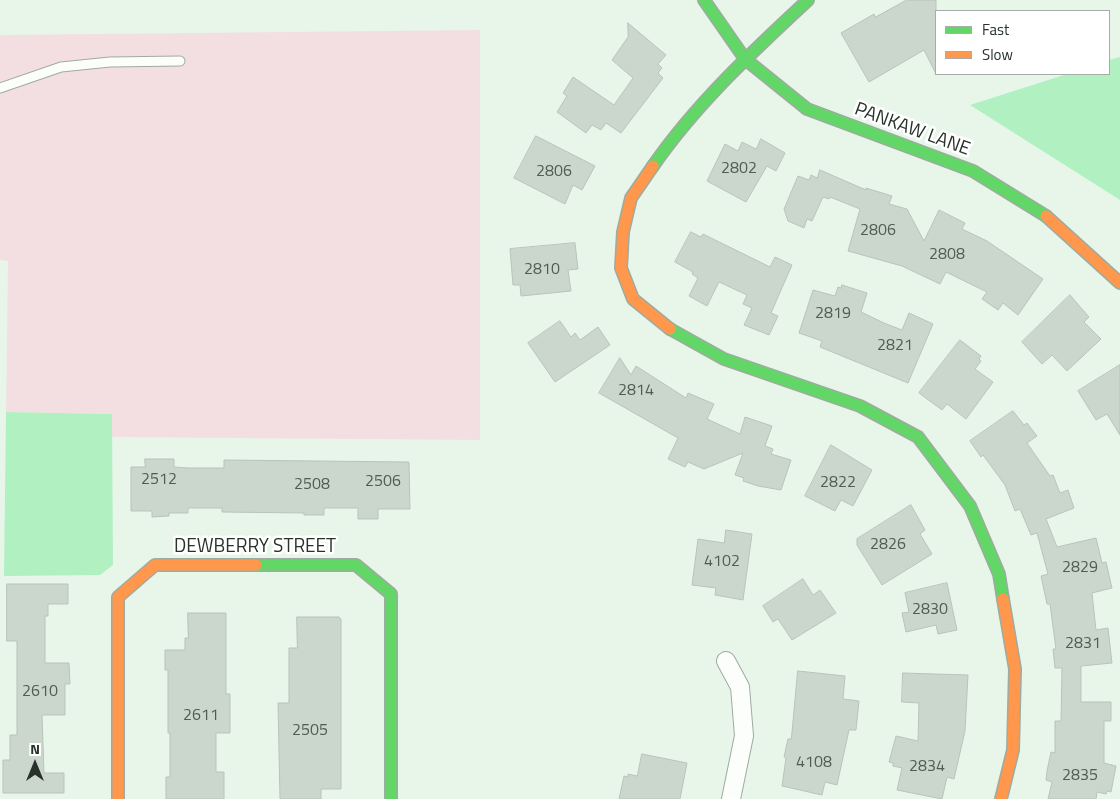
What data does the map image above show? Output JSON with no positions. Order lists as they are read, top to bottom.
{
  "streets": {
    "street": ["PANKAW LANE", "DEWBERRY STREET"]
  },
  "house_numbers": [
    "2802",
    "2806",
    "2806",
    "2808",
    "2810",
    "2819",
    "2821",
    "2814",
    "2512",
    "2506",
    "2822",
    "2508",
    "2826",
    "4102",
    "2829",
    "2830",
    "2831",
    "2610",
    "2611",
    "2505",
    "4108",
    "2834",
    "2835"
  ],
  "legend": ["Fast", "Slow"],
  "north": "top"
}
